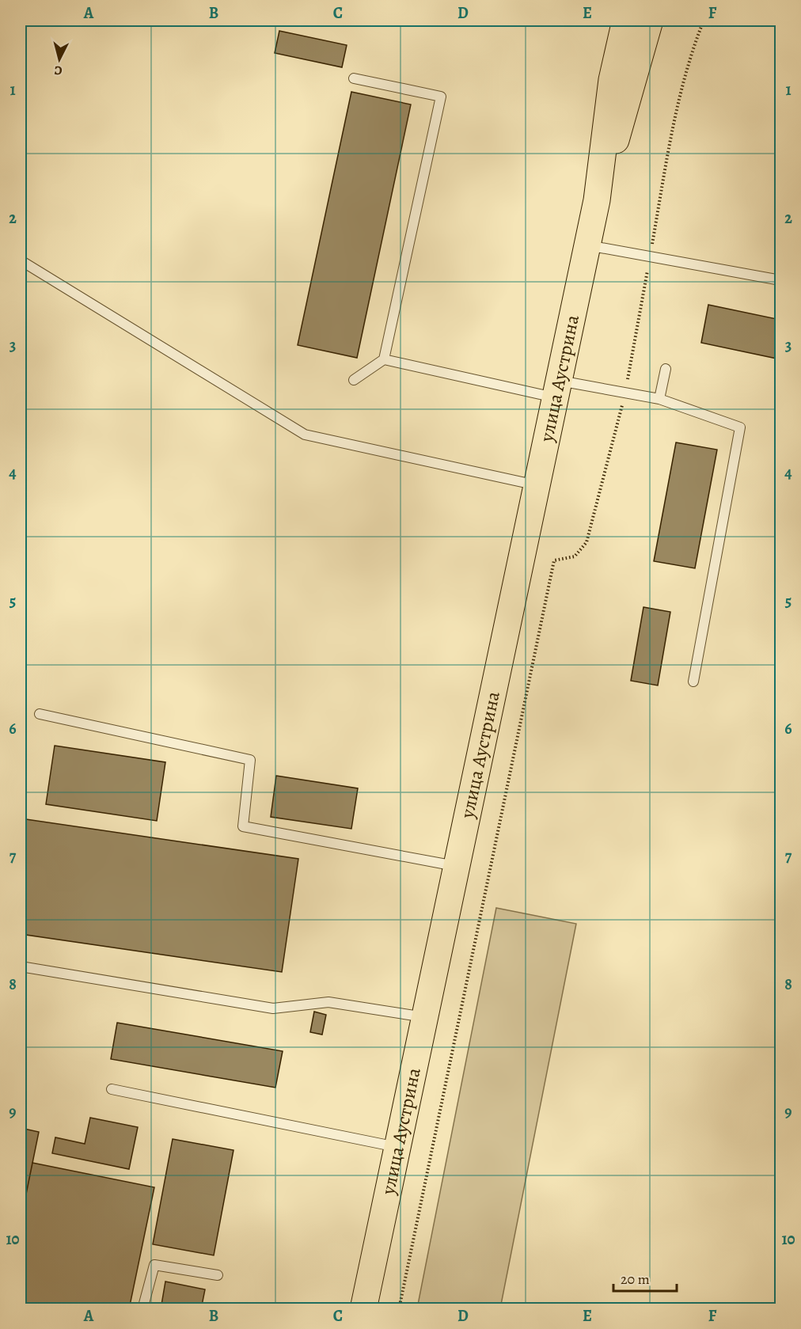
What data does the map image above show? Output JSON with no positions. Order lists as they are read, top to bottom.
{
  "streets": {
    "main road": ["улица Аустрина"]
  },
  "scale_bar": "20 m",
  "north": "bottom",
  "grid": {
    "columns": [
      "A",
      "B",
      "C",
      "D",
      "E",
      "F"
    ],
    "rows": [
      "1",
      "2",
      "3",
      "4",
      "5",
      "6",
      "7",
      "8",
      "9",
      "10"
    ]
  }
}
